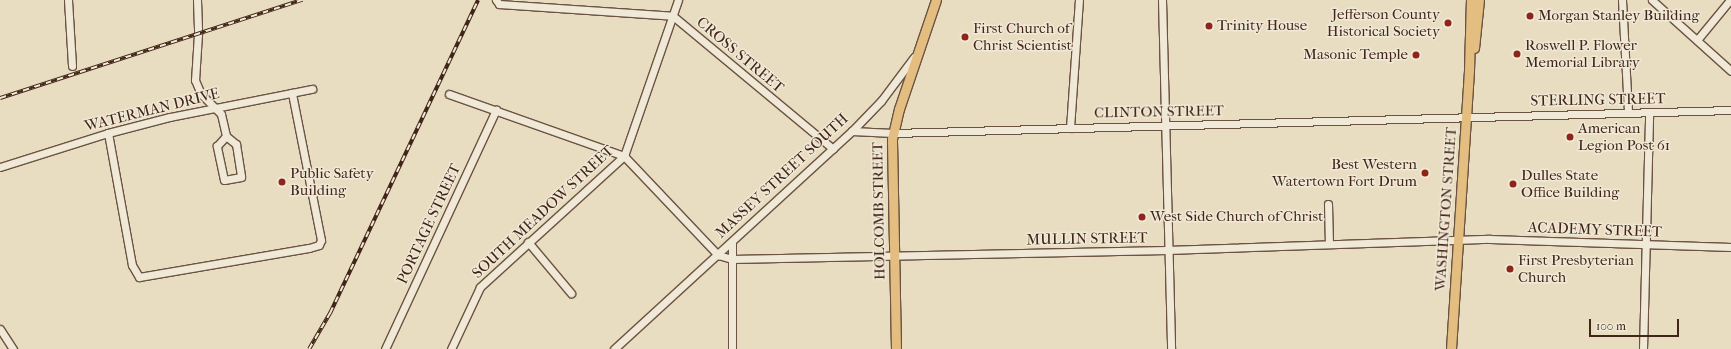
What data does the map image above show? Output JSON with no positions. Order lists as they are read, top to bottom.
{
  "streets": {
    "main road": ["MASSEY STREET SOUTH", "WASHINGTON STREET", "HOLCOMB STREET"],
    "street": [
      "CROSS STREET",
      "STERLING STREET",
      "WATERMAN DRIVE",
      "CLINTON STREET",
      "SOUTH MEADOW STREET",
      "PORTAGE STREET",
      "ACADEMY STREET",
      "MULLIN STREET"
    ]
  },
  "crossings": [
    ["CROSS STREET", "MASSEY STREET SOUTH"],
    ["CROSS STREET", "SOUTH MEADOW STREET"],
    ["STERLING STREET", "CLINTON STREET"],
    ["STERLING STREET", "WASHINGTON STREET"],
    ["CLINTON STREET", "MASSEY STREET SOUTH"],
    ["CLINTON STREET", "WASHINGTON STREET"],
    ["CLINTON STREET", "HOLCOMB STREET"],
    ["MASSEY STREET SOUTH", "HOLCOMB STREET"],
    ["MASSEY STREET SOUTH", "MULLIN STREET"],
    ["WASHINGTON STREET", "ACADEMY STREET"],
    ["WASHINGTON STREET", "MULLIN STREET"],
    ["HOLCOMB STREET", "MULLIN STREET"],
    ["ACADEMY STREET", "MULLIN STREET"]
  ],
  "places": [
    "Morgan Stanley Building",
    "Jefferson County Historical Society",
    "Trinity House",
    "First Church of Christ Scientist",
    "Roswell P. Flower Memorial Library",
    "Masonic Temple",
    "American Legion Post 61",
    "Best Western Watertown Fort Drum",
    "Public Safety Building",
    "Dulles State Office Building",
    "West Side Church of Christ",
    "First Presbyterian Church"
  ],
  "scale_bar": "100 m"
}
